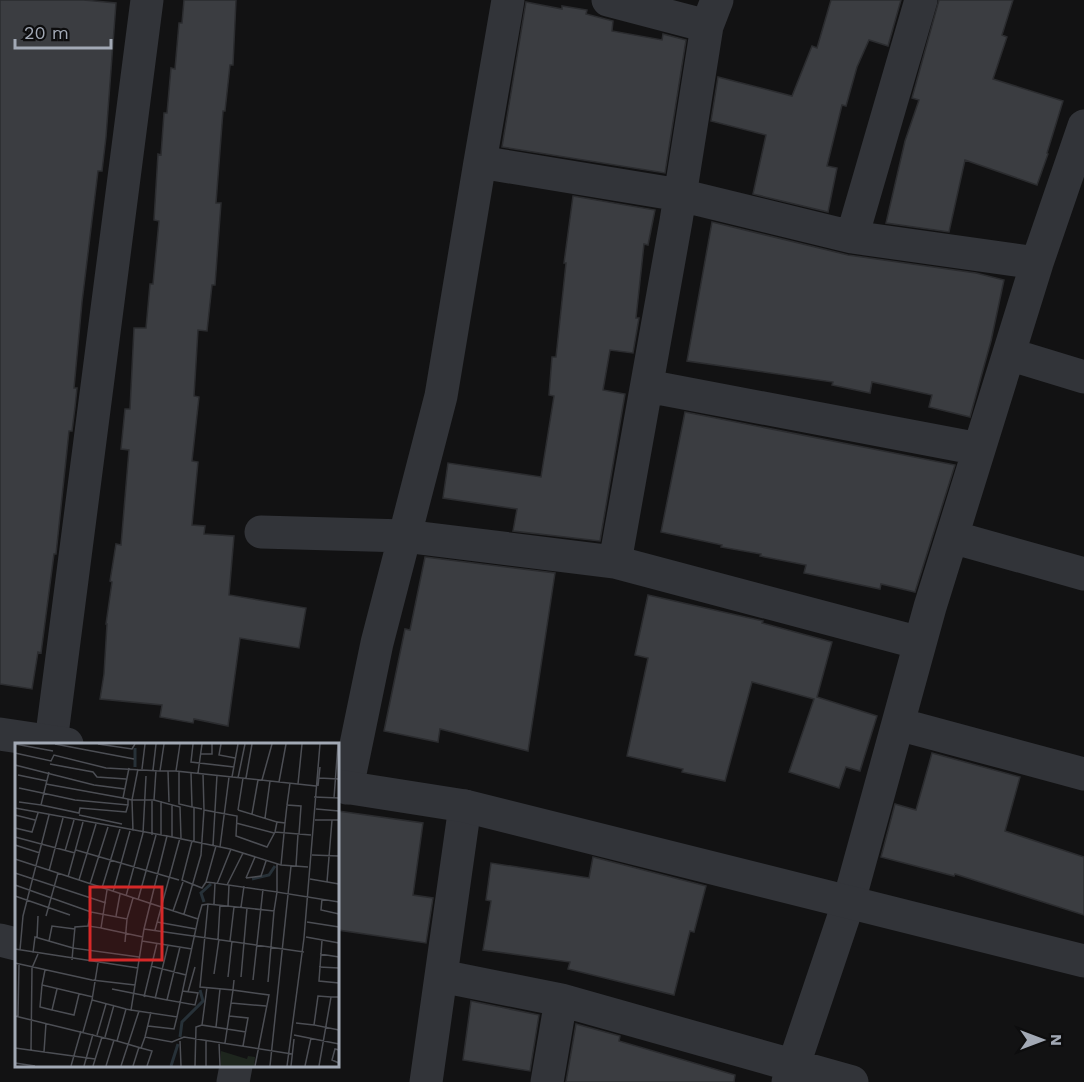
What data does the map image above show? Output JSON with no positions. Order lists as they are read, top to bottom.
{
  "scale_bar": "20 m",
  "north": "right"
}
